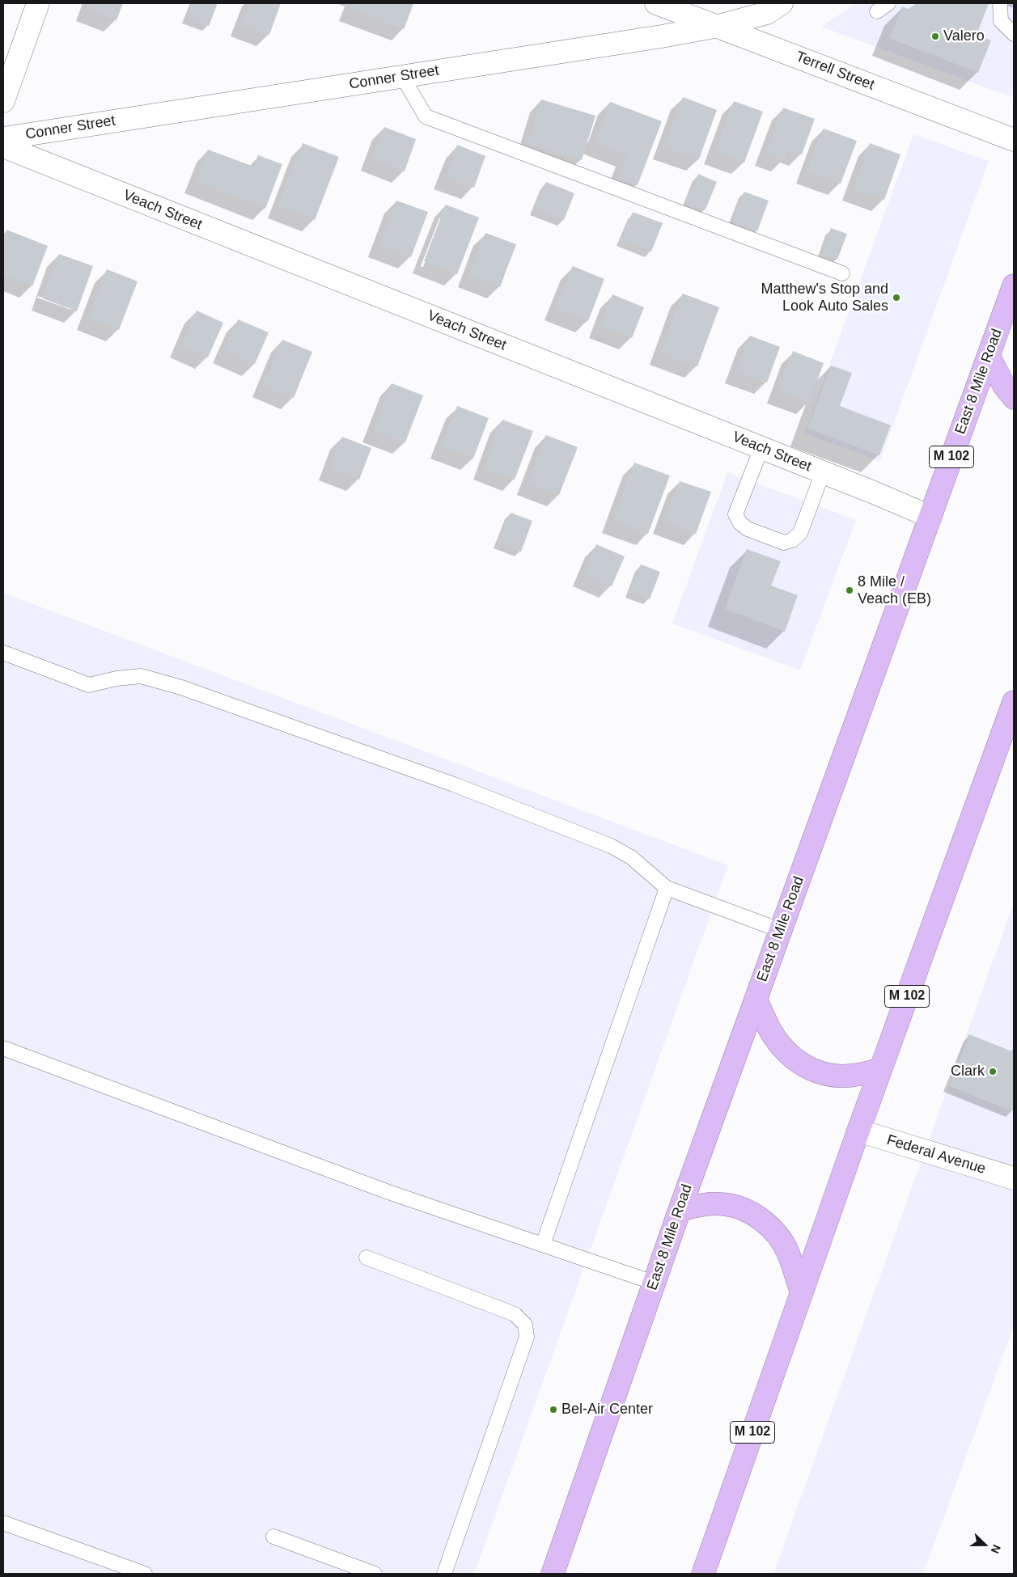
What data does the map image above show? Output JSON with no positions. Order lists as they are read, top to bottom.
{
  "streets": {
    "highway": ["East 8 Mile Road", "M 102"],
    "street": [
      "Terrell Street",
      "Conner Street",
      "Veach Street",
      "Federal Avenue"
    ]
  },
  "crossings": [
    ["Terrell Street", "Conner Street"],
    ["Veach Street", "East 8 Mile Road"],
    ["M 102", "Federal Avenue"]
  ],
  "places": [
    "Valero",
    "Matthew's Stop and Look Auto Sales",
    "8 Mile / Veach (EB)",
    "Clark",
    "Bel-Air Center"
  ],
  "north": "right"
}
